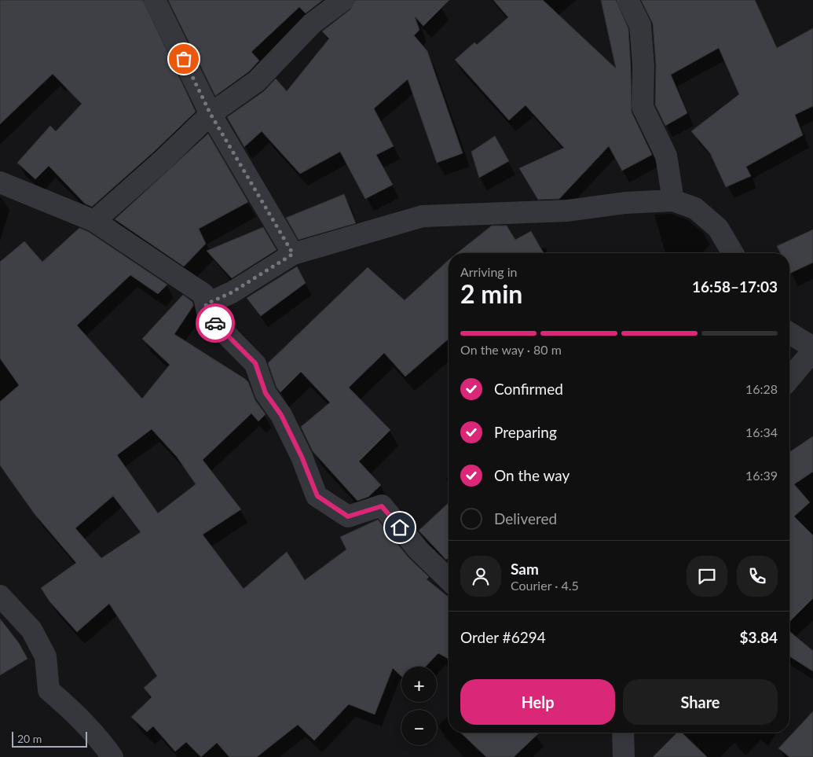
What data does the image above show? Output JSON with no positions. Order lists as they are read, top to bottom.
{
  "scale_bar": "20 m",
  "page": {
    "heading": ["2 min", "Arriving in", "16:58–17:03"],
    "panel": [
      "Sam",
      "Courier · 4.5",
      "Order #6294",
      "$3.84"
    ],
    "bar": "On the way · 80 m",
    "list": [
      ["Confirmed", "16:28"],
      ["Preparing", "16:34"],
      ["On the way", "16:39"],
      "Delivered"
    ],
    "map_buttons": ["+", "−"],
    "buttons": ["Help", "Share"],
    "scale": "20 m"
  }
}
